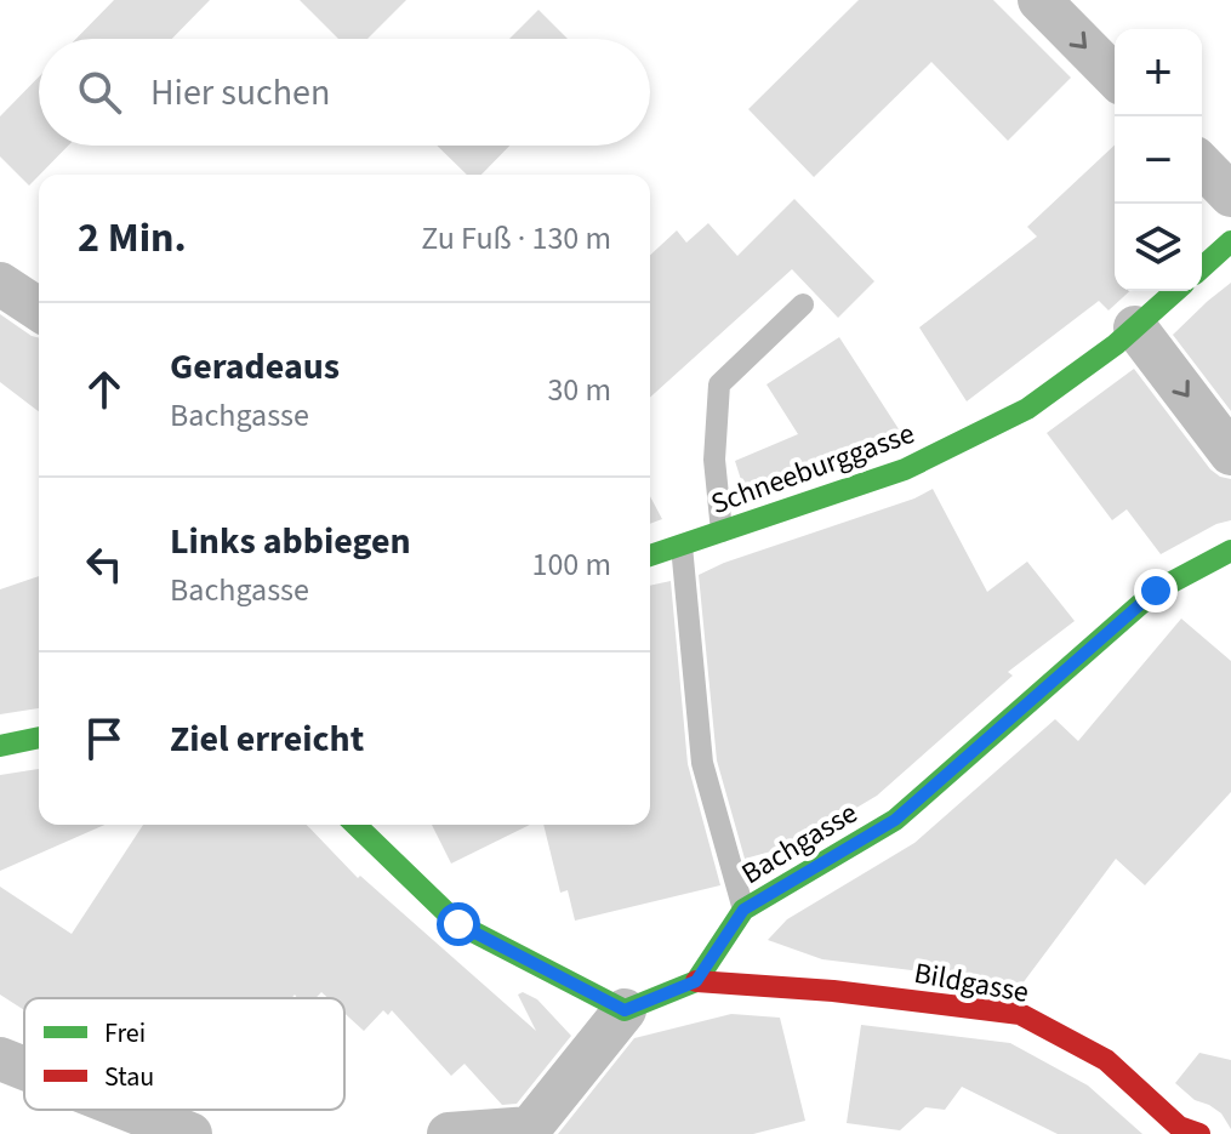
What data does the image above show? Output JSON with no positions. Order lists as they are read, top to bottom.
{
  "streets": {
    "street": ["Schneeburggasse", "Bachgasse", "Bildgasse"]
  },
  "crossings": [
    ["Bachgasse", "Bildgasse"]
  ],
  "legend": ["Frei", "Stau"],
  "page": {
    "map_buttons": ["+", "−"],
    "search": "Hier suchen",
    "heading": ["2 Min.", "Zu Fuß · 130 m"],
    "list": [
      ["Geradeaus", "Bachgasse", "30 m"],
      ["Links abbiegen", "Bachgasse", "100 m"],
      "Ziel erreicht"
    ]
  }
}
